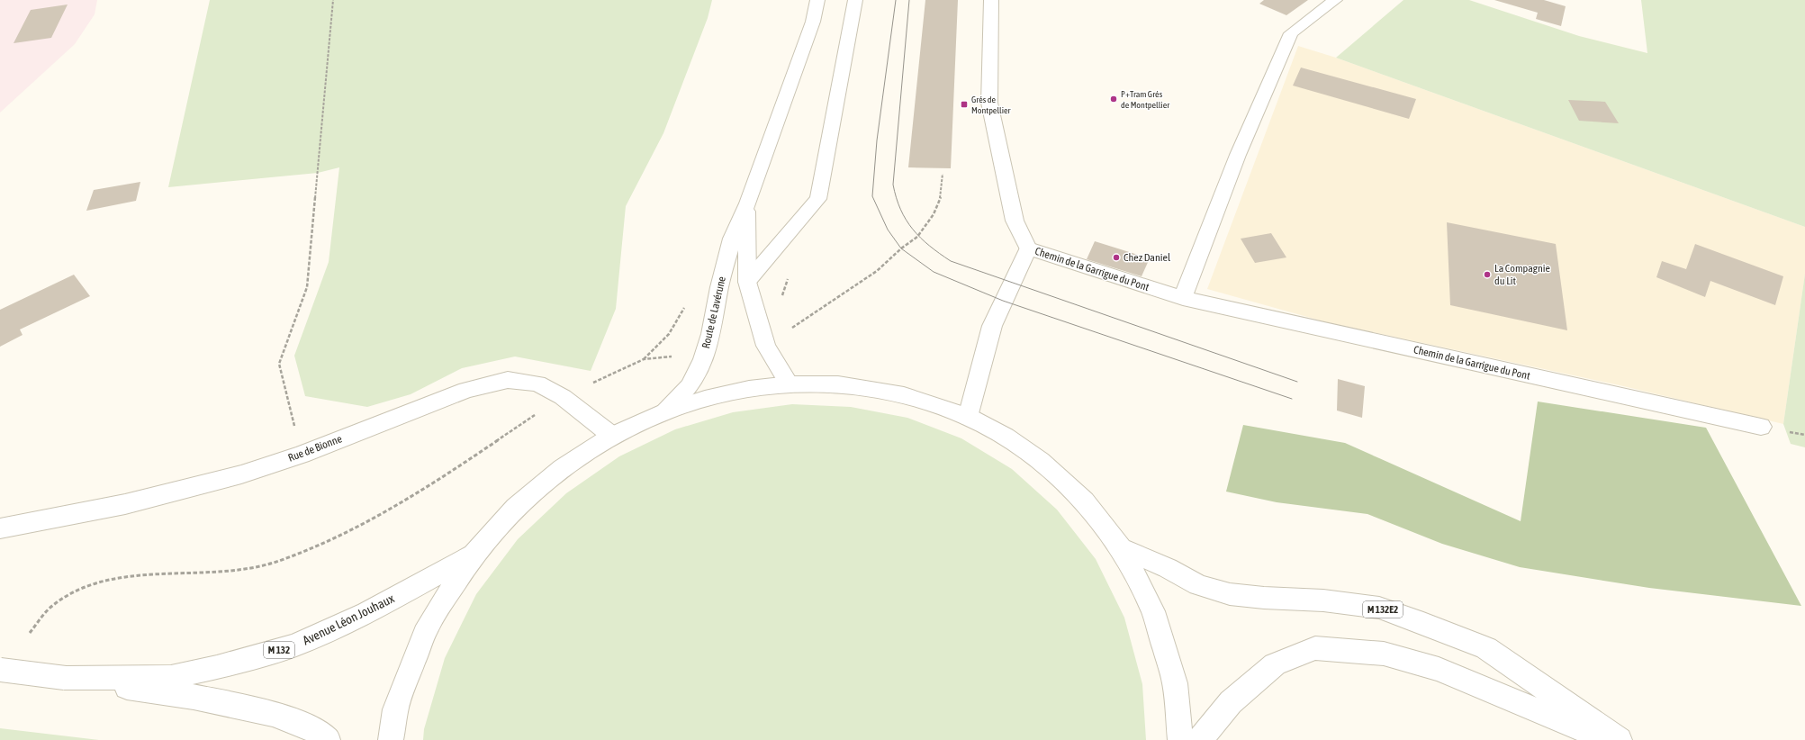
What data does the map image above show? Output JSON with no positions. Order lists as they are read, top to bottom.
{
  "streets": {
    "main road": [
      "Chemin de la Garrigue du Pont",
      "Route de Lavérune",
      "Rue de Bionne",
      "M 132E2",
      "Avenue Léon Jouhaux",
      "M 132"
    ]
  },
  "places": {
    "other": ["P+Tram Grés de Montpellier", "Chez Daniel", "La Compagnie du Lit"],
    "transit": ["Grés de Montpellier"]
  }
}
